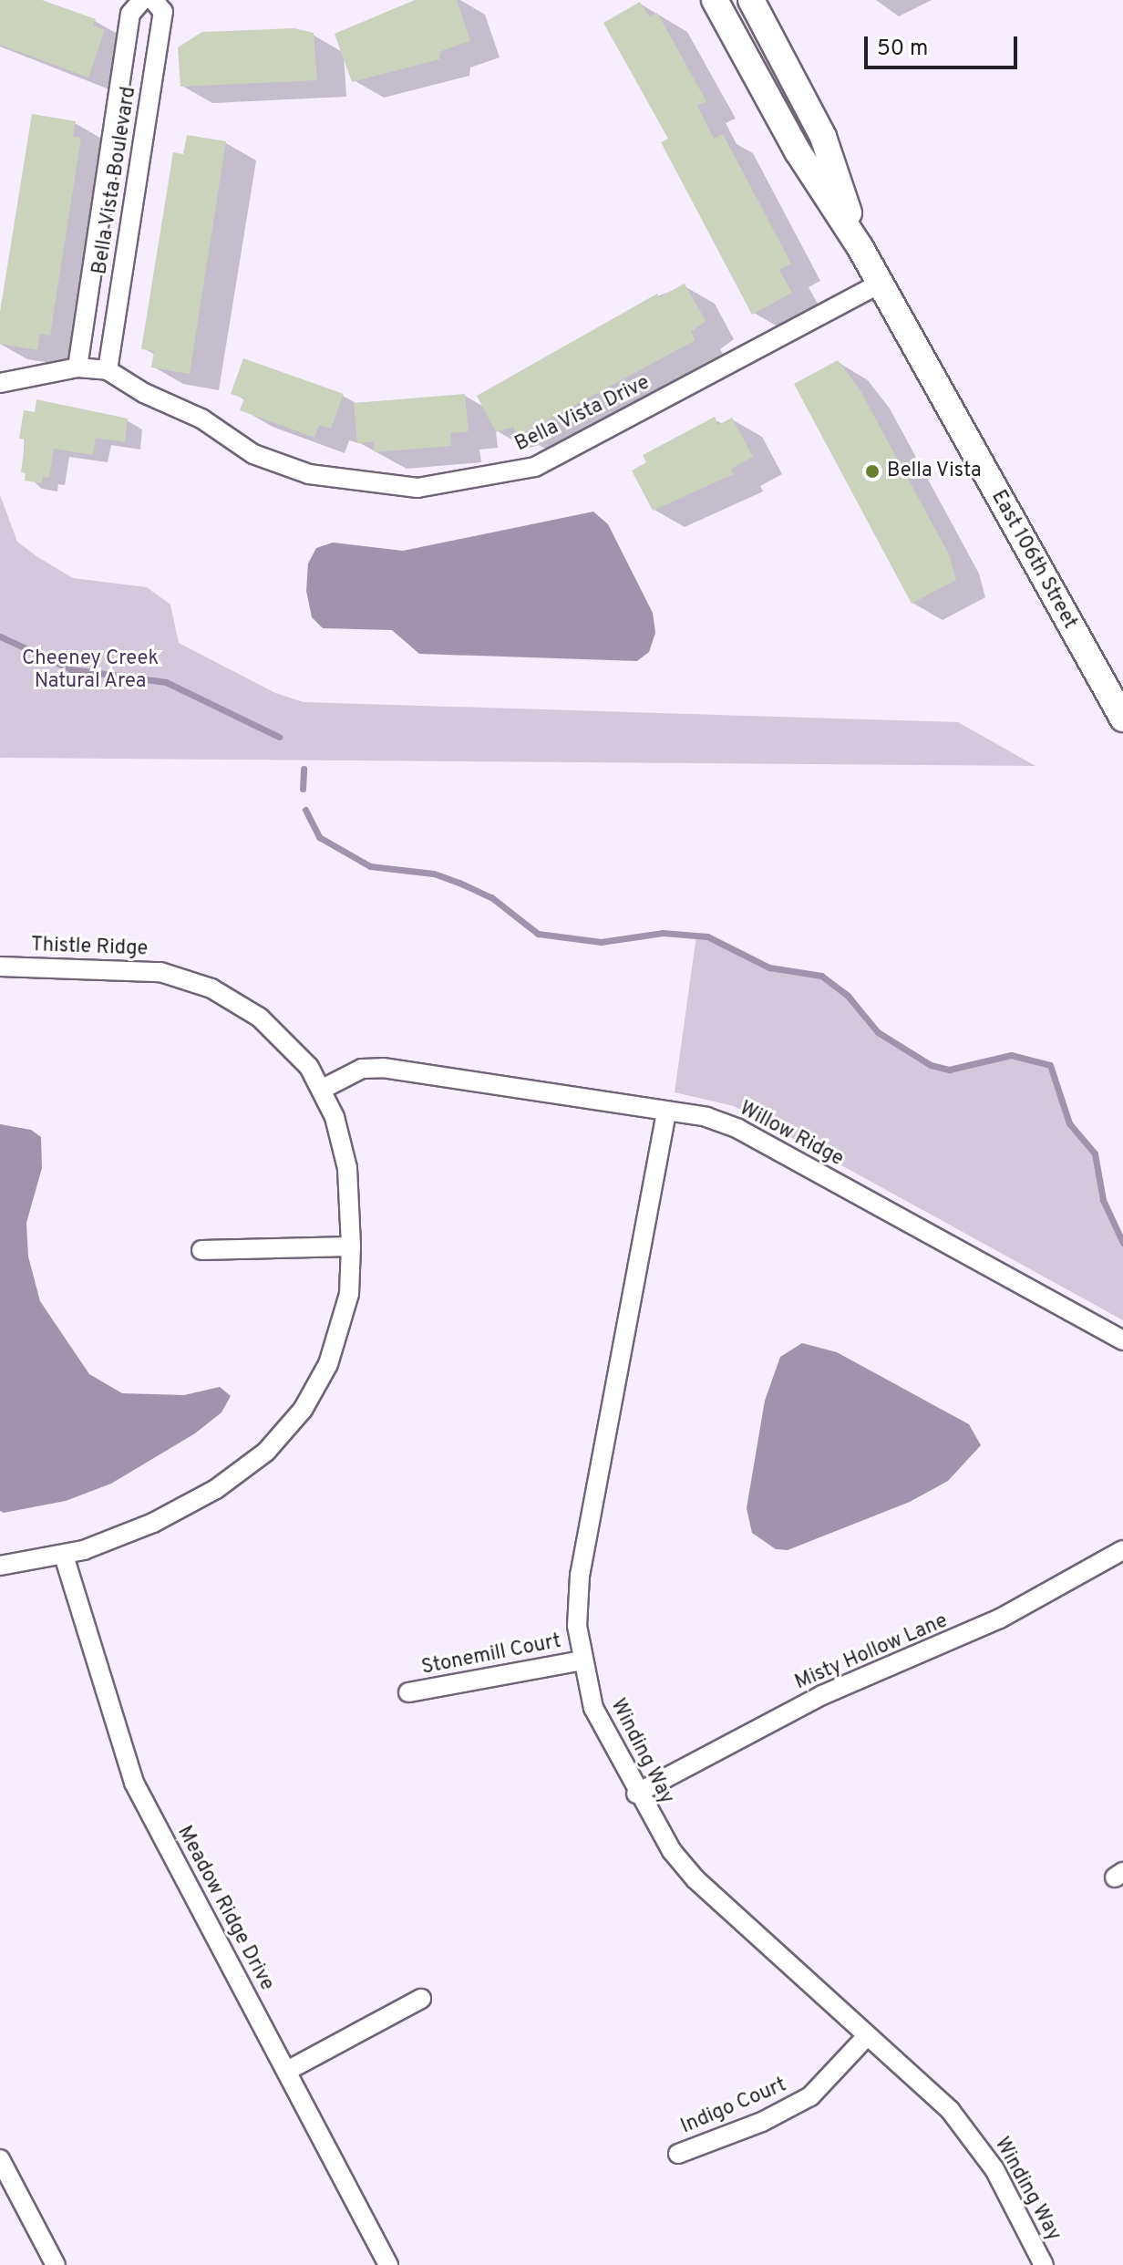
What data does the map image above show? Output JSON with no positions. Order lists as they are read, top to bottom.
{
  "streets": {
    "main road": ["East 106th Street"],
    "street": [
      "Bella Vista Boulevard",
      "Bella Vista Drive",
      "Thistle Ridge",
      "Willow Ridge",
      "Misty Hollow Lane",
      "Stonemill Court",
      "Winding Way",
      "Meadow Ridge Drive",
      "Indigo Court"
    ]
  },
  "crossings": [
    ["Bella Vista Boulevard", "Bella Vista Drive"],
    ["Bella Vista Drive", "East 106th Street"],
    ["Thistle Ridge", "Willow Ridge"],
    ["Thistle Ridge", "Meadow Ridge Drive"],
    ["Willow Ridge", "Winding Way"],
    ["Misty Hollow Lane", "Winding Way"],
    ["Stonemill Court", "Winding Way"],
    ["Winding Way", "Indigo Court"]
  ],
  "parks": ["Cheeney Creek Natural Area"],
  "places": ["Bella Vista"],
  "scale_bar": "50 m"
}
